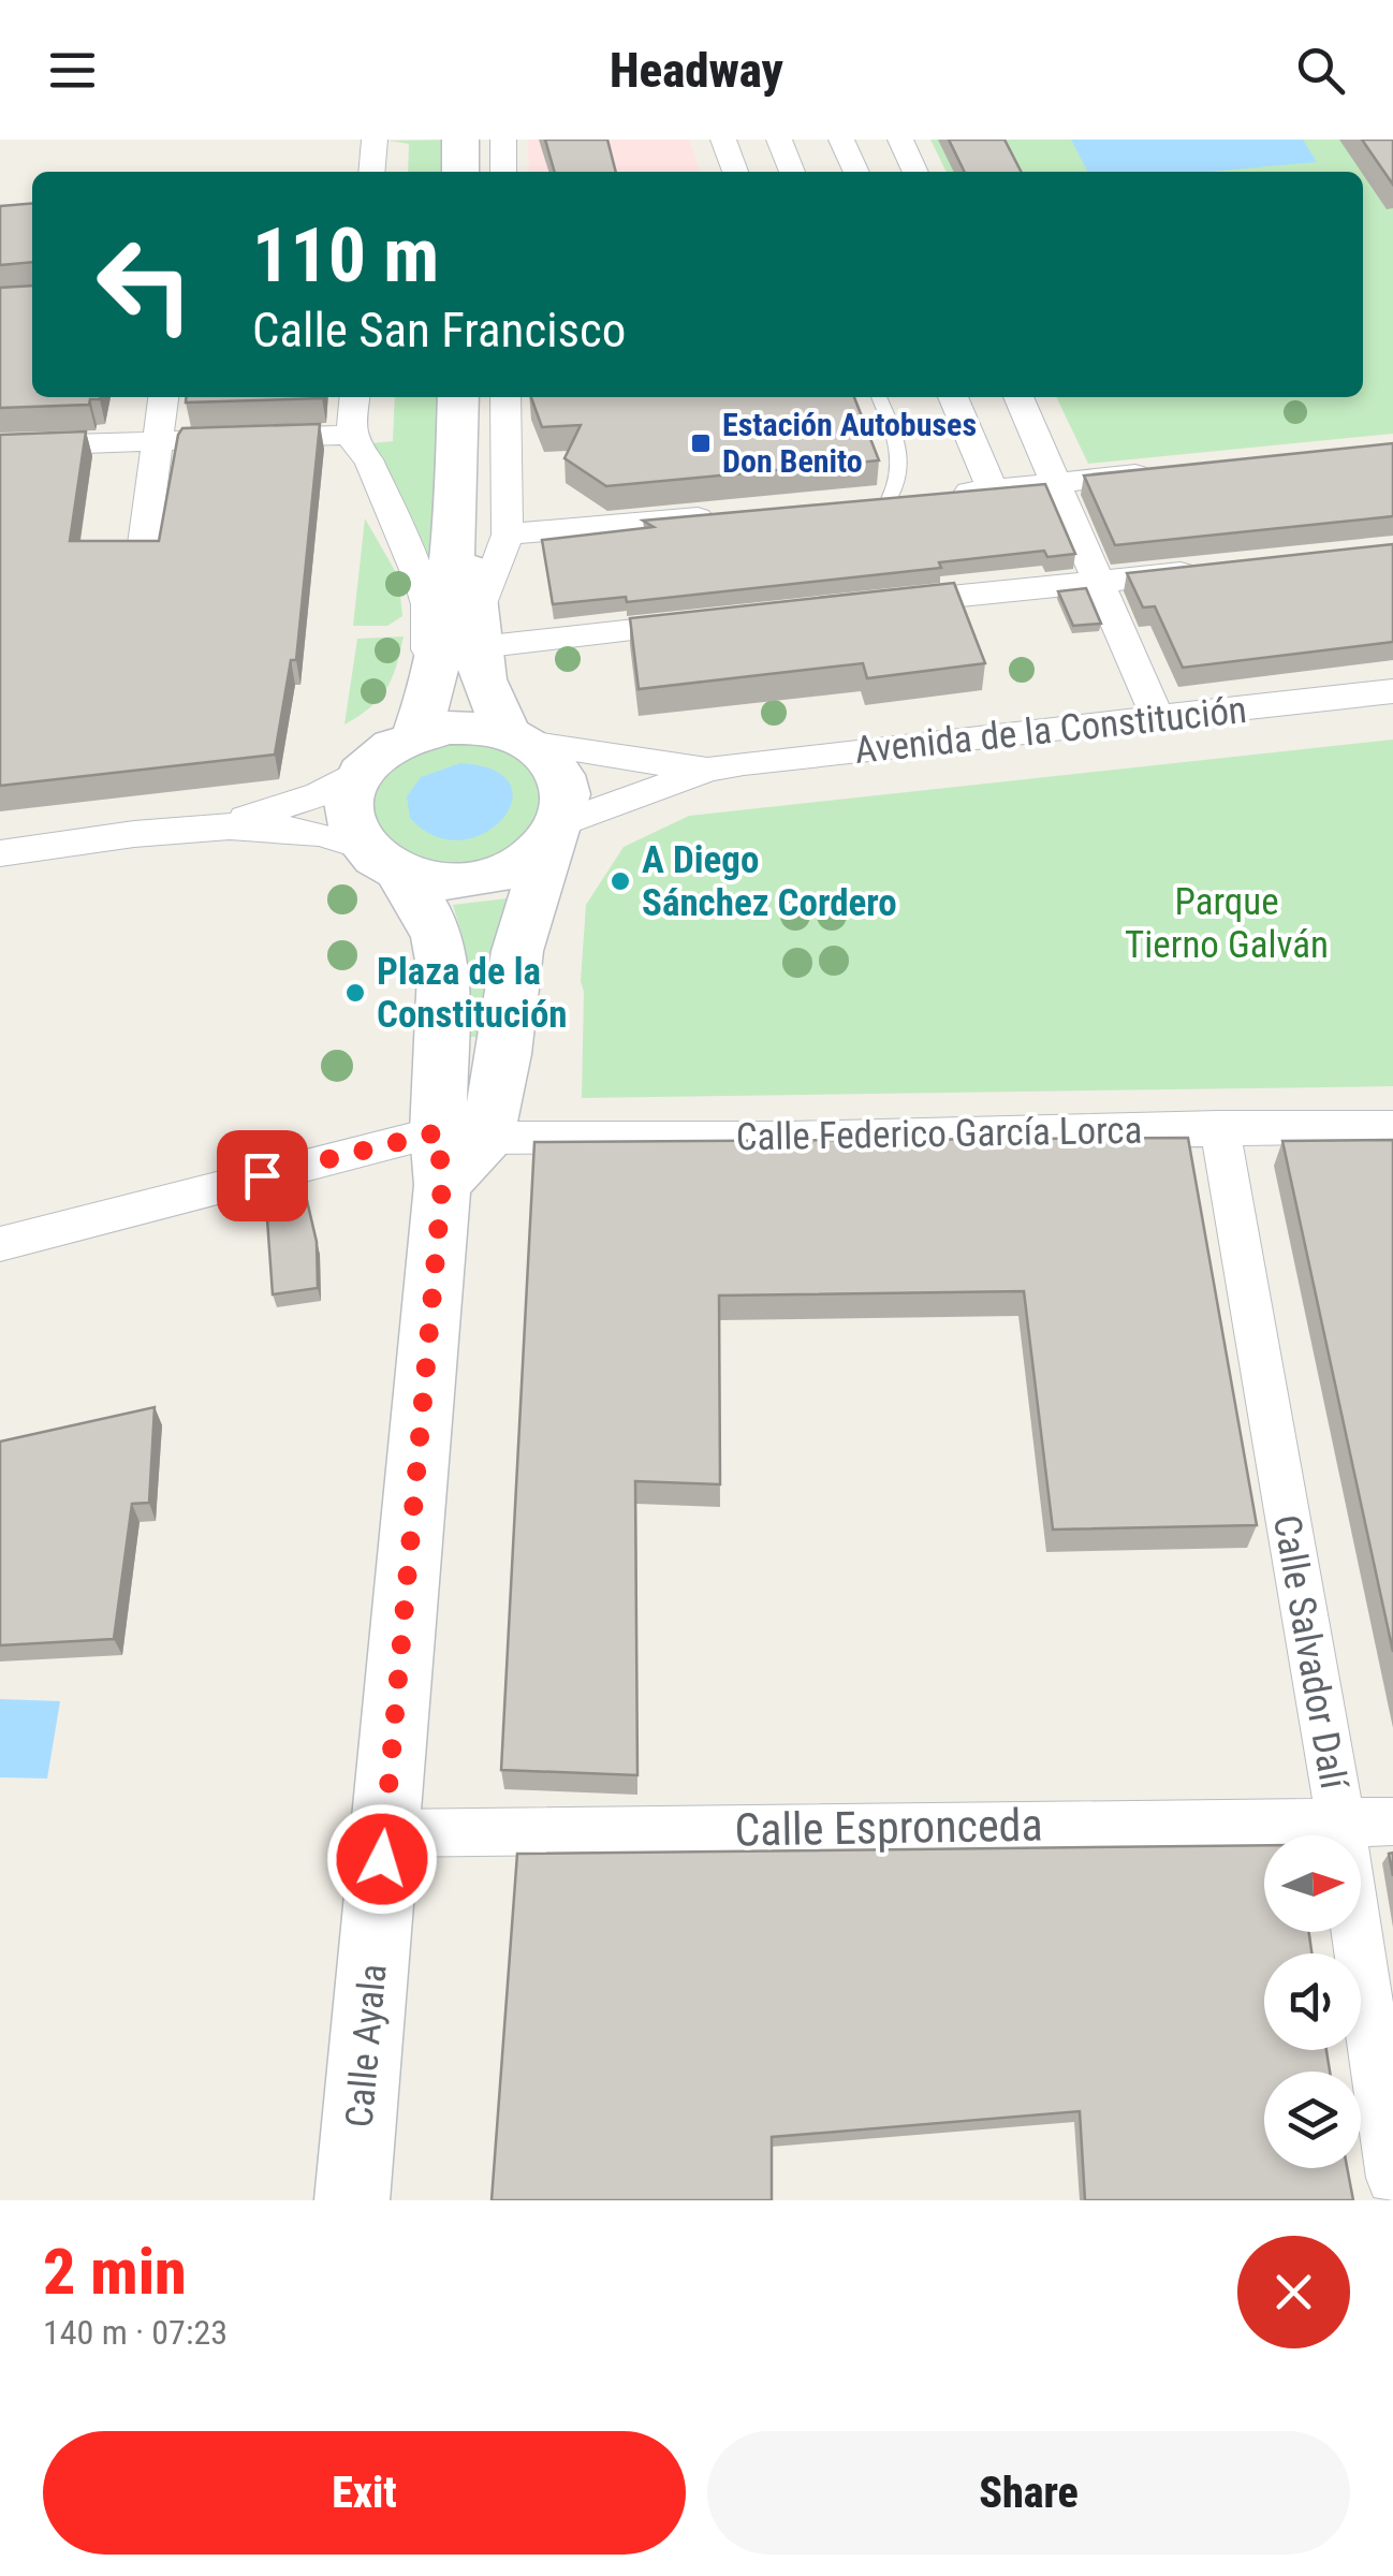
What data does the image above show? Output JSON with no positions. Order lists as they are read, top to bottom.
{
  "streets": {
    "main road": ["Calle Ayala"],
    "street": [
      "Avenida de la Constitución",
      "Calle Federico García Lorca",
      "Calle Salvador Dalí",
      "Calle Espronceda"
    ]
  },
  "crossings": [
    ["Calle Federico García Lorca", "Calle Salvador Dalí"],
    ["Calle Federico García Lorca", "Calle Ayala"],
    ["Calle Salvador Dalí", "Calle Espronceda"],
    ["Calle Espronceda", "Calle Ayala"]
  ],
  "parks": ["Parque Tierno Galván"],
  "places": {
    "transit": ["Estación Autobuses Don Benito"],
    "other": ["A Diego Sánchez Cordero", "Plaza de la Constitución"]
  },
  "north": "right",
  "page": {
    "header": "Headway",
    "turn": ["110 m", "Calle San Francisco"],
    "heading": ["2 min", "140 m · 07:23"],
    "buttons": ["Exit", "Share"]
  }
}
